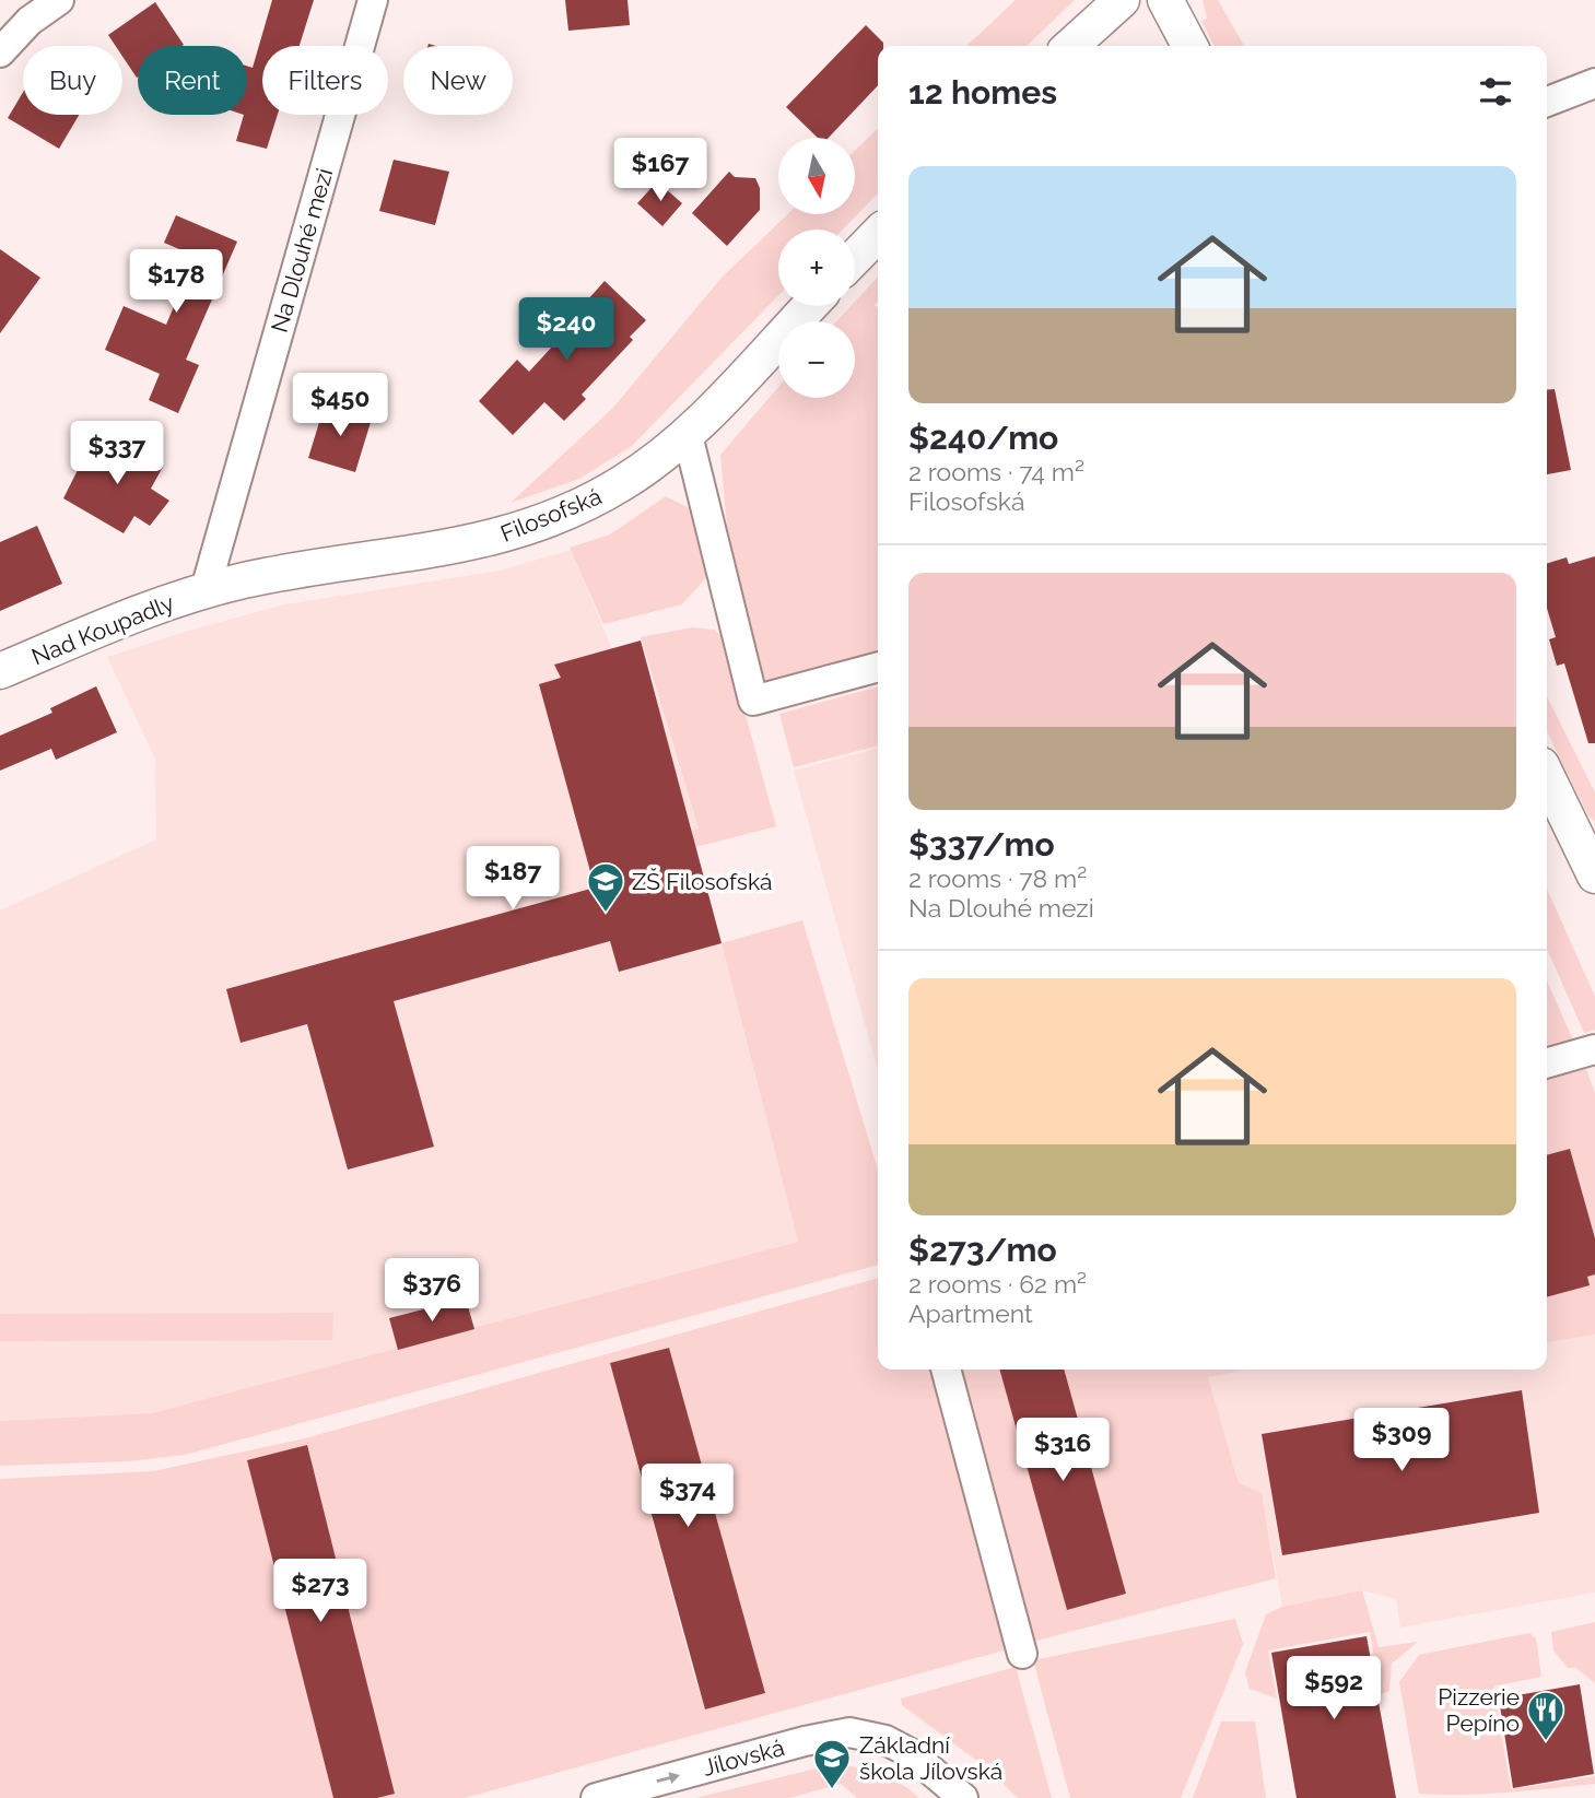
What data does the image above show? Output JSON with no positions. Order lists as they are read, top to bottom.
{
  "streets": {
    "street": [
      "Na Dlouhé mezi",
      "Filosofská",
      "Nad Koupadly",
      "Jílovská"
    ]
  },
  "crossings": [
    ["Na Dlouhé mezi", "Filosofská"],
    ["Na Dlouhé mezi", "Nad Koupadly"],
    ["Filosofská", "Nad Koupadly"]
  ],
  "one_way": ["Jílovská"],
  "places": {
    "school or university": ["ZŠ Filosofská", "Základní škola Jílovská"],
    "restaurant": ["Pizzerie Pepíno"]
  },
  "north": "bottom",
  "page": {
    "chip": [
      "Buy",
      "Rent",
      "Filters",
      "New"
    ],
    "heading": "12 homes",
    "map_buttons": ["+", "−"],
    "price": [
      "$167",
      "$178",
      "$240",
      "$450",
      "$337",
      "$187",
      "$376",
      "$309",
      "$316",
      "$374",
      "$273",
      "$592"
    ],
    "list": [
      {
        "name": "$240/mo",
        "note": "2 rooms · 74 m² · Filosofská"
      },
      {
        "name": "$337/mo",
        "note": "2 rooms · 78 m² · Na Dlouhé mezi"
      },
      {
        "name": "$273/mo",
        "note": "2 rooms · 62 m² · Apartment"
      }
    ]
  }
}
